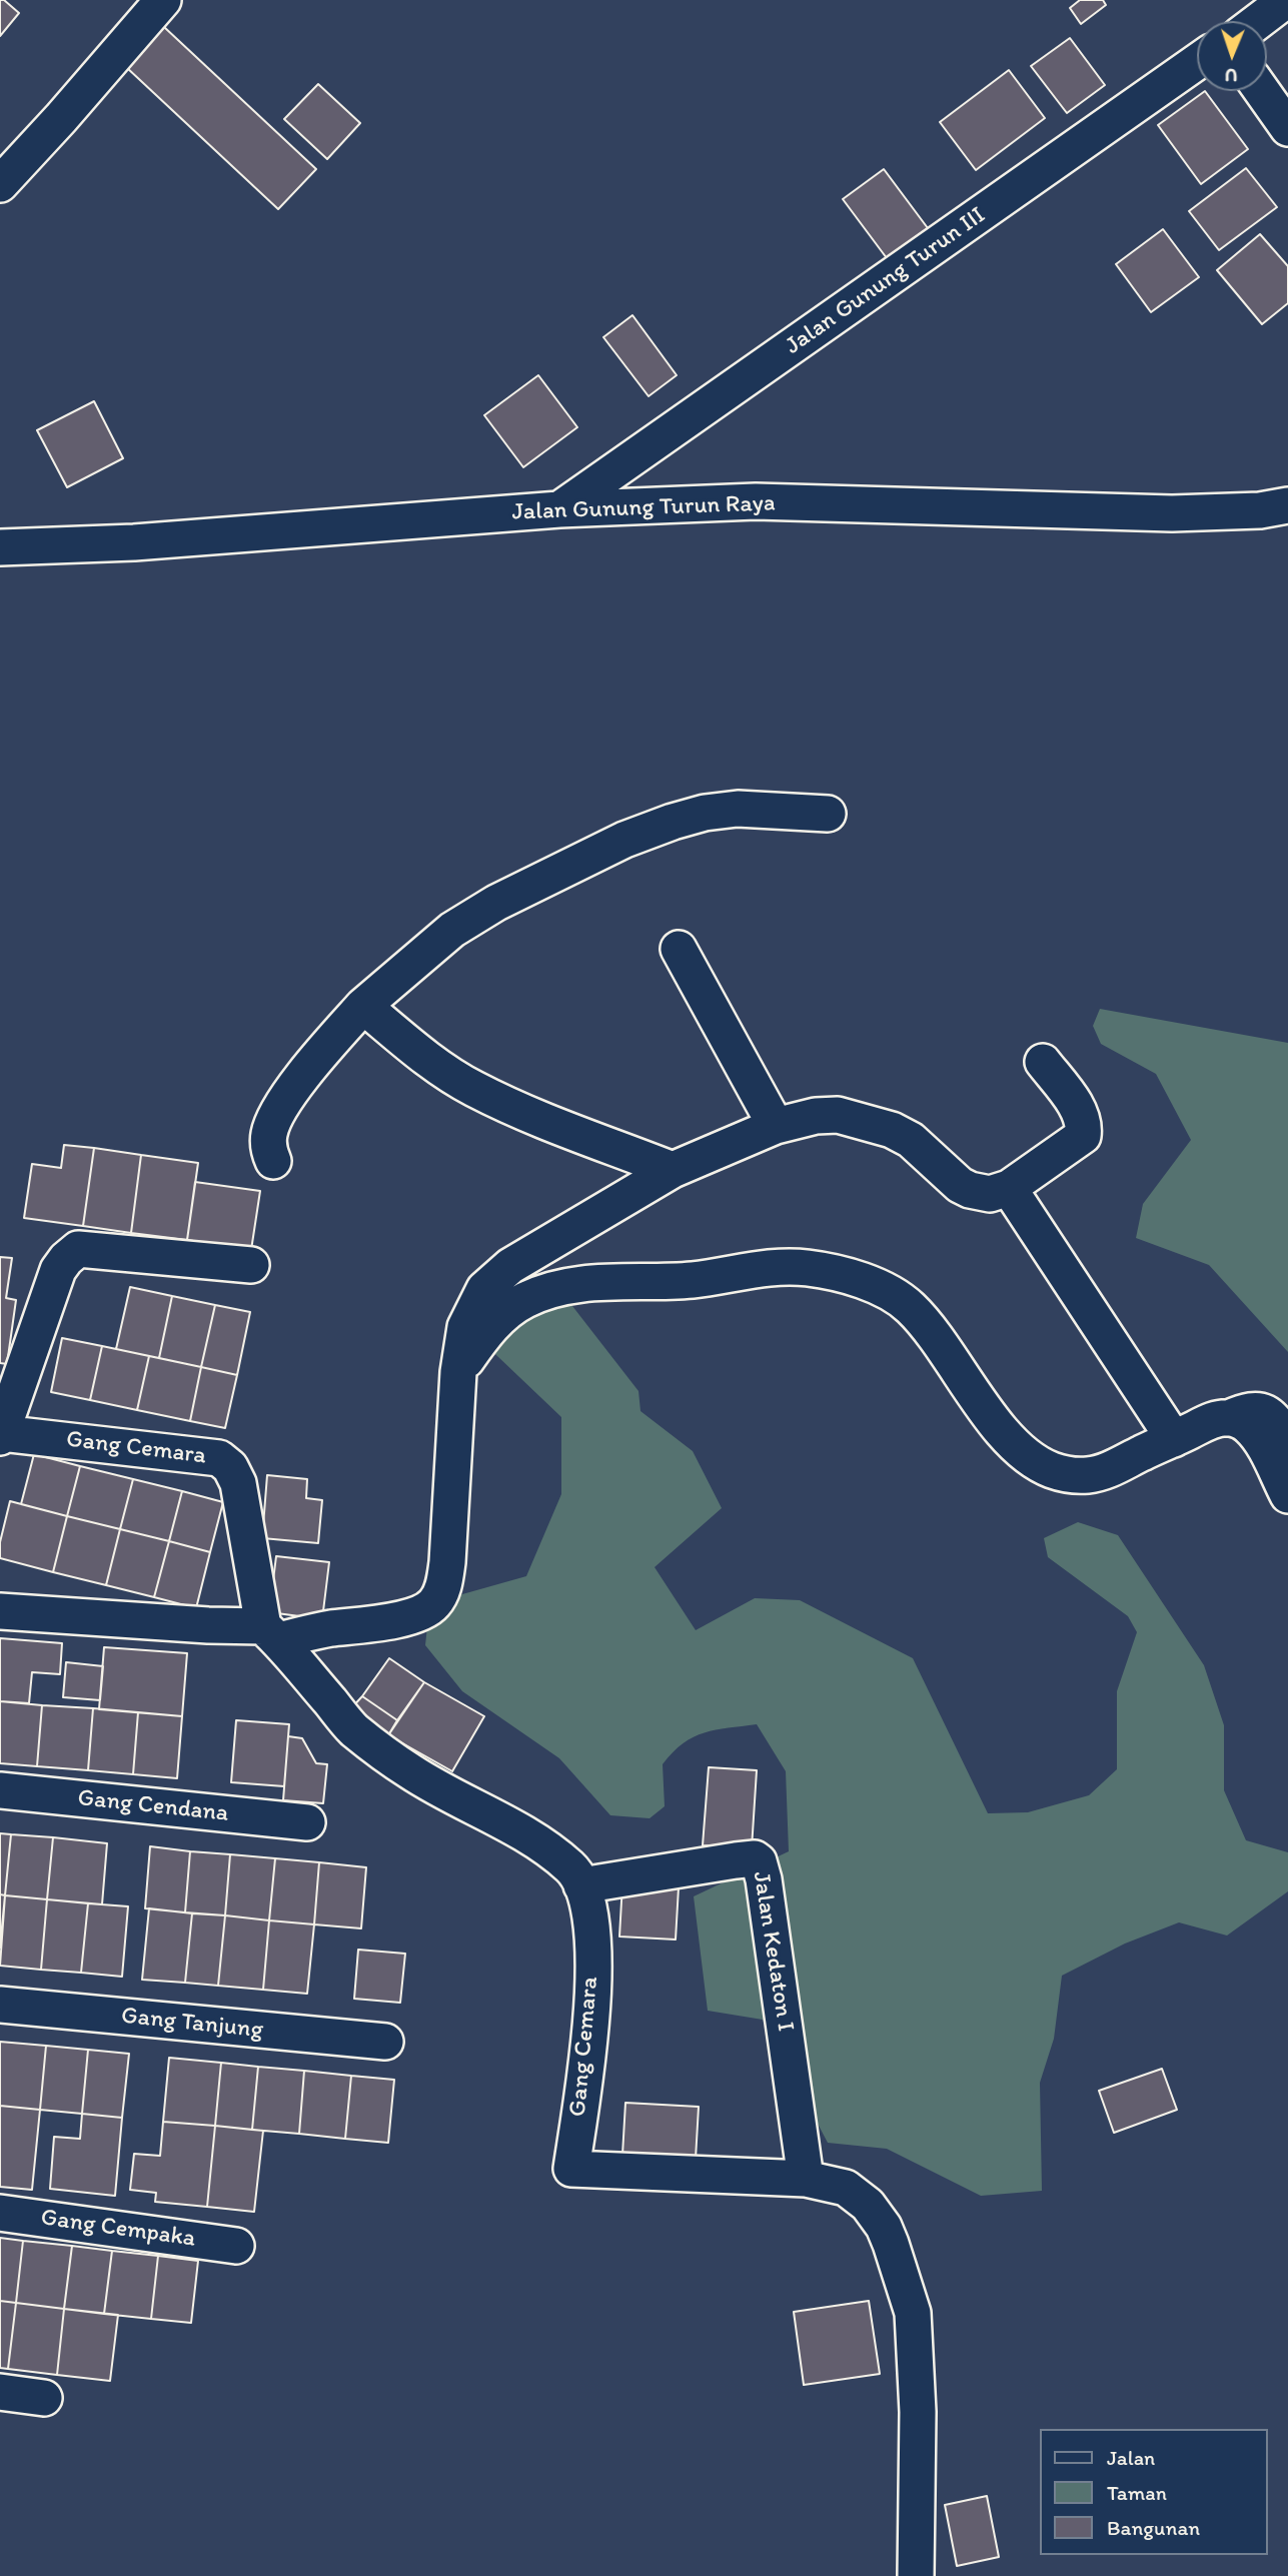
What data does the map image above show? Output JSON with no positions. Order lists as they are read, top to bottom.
{
  "streets": {
    "street": [
      "Jalan Gunung Turun III",
      "Jalan Gunung Turun Raya",
      "Gang Cemara",
      "Gang Cendana",
      "Jalan Kedaton I",
      "Gang Tanjung",
      "Gang Cempaka"
    ]
  },
  "crossings": [
    ["Jalan Gunung Turun III", "Jalan Gunung Turun Raya"],
    ["Gang Cemara", "Jalan Kedaton I"]
  ],
  "legend": ["Jalan", "Taman", "Bangunan"],
  "north": "bottom"
}
